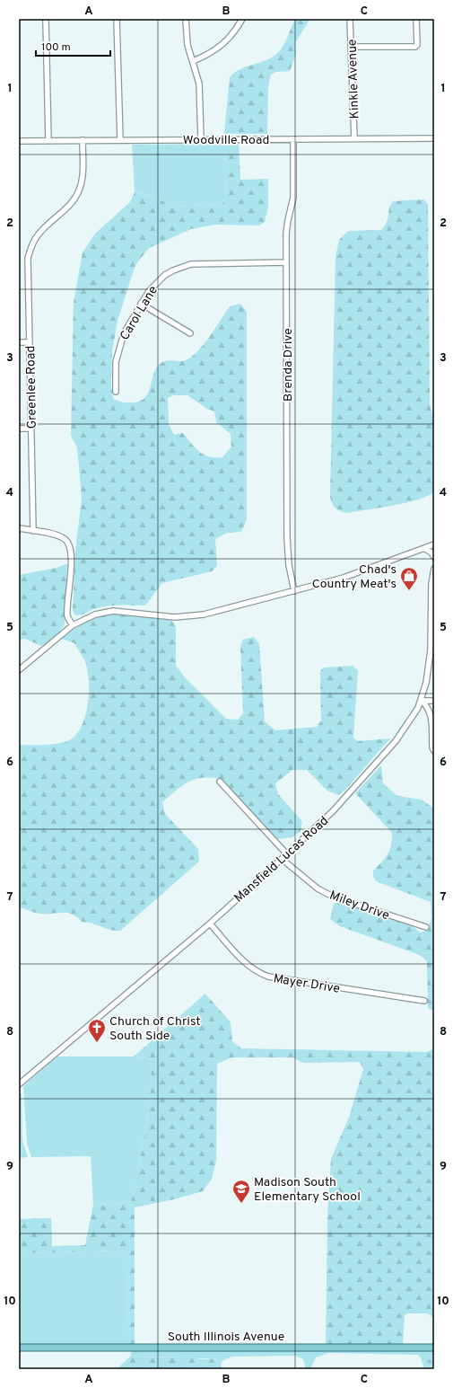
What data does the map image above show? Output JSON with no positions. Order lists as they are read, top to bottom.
{
  "streets": {
    "main road": ["South Illinois Avenue"],
    "street": [
      "Kinkle Avenue",
      "Woodville Road",
      "Carol Lane",
      "Brenda Drive",
      "Greenlee Road",
      "Mansfield Lucas Road",
      "Miley Drive",
      "Mayer Drive"
    ]
  },
  "crossings": [
    ["Kinkle Avenue", "Woodville Road"],
    ["Woodville Road", "Brenda Drive"],
    ["Woodville Road", "Greenlee Road"],
    ["Carol Lane", "Brenda Drive"],
    ["Mansfield Lucas Road", "Miley Drive"],
    ["Mansfield Lucas Road", "Mayer Drive"]
  ],
  "places": {
    "shop": ["Chad's Country Meat's"],
    "church": ["Church of Christ South Side"],
    "school or university": ["Madison South Elementary School"]
  },
  "scale_bar": "100 m",
  "grid": {
    "columns": ["A", "B", "C"],
    "rows": [
      "1",
      "2",
      "3",
      "4",
      "5",
      "6",
      "7",
      "8",
      "9",
      "10"
    ]
  }
}
